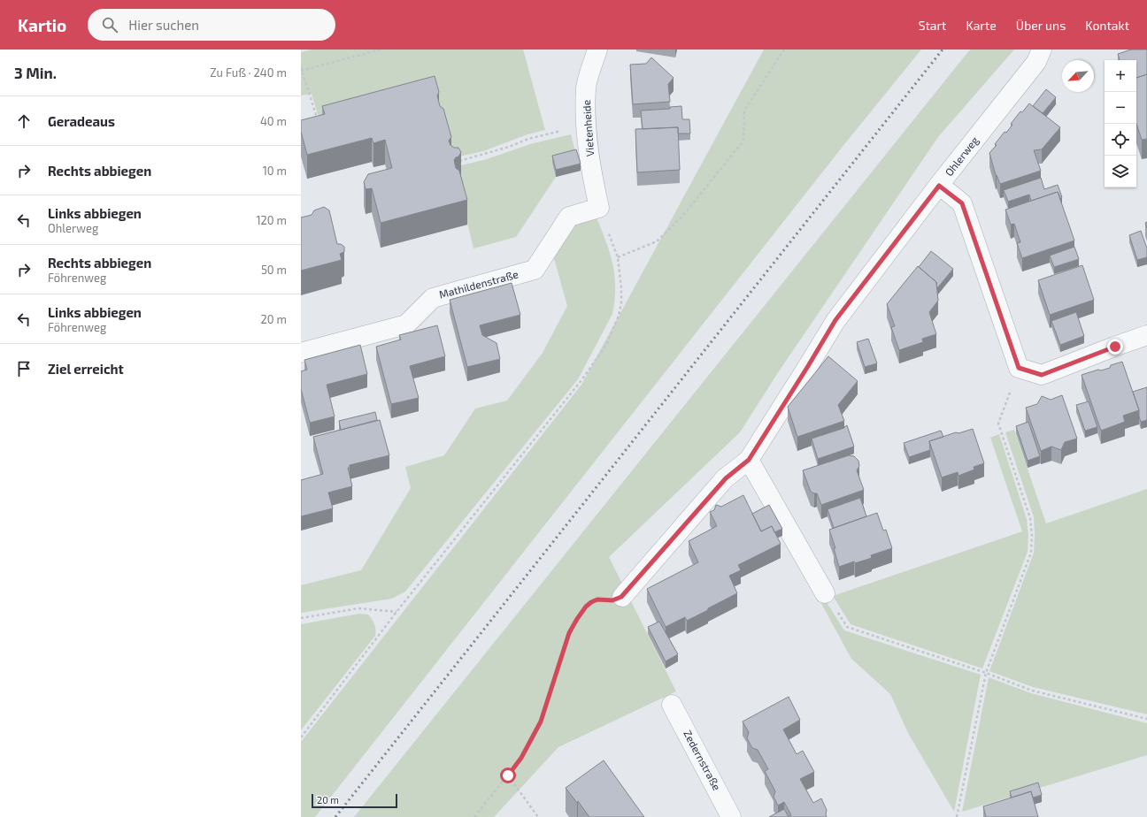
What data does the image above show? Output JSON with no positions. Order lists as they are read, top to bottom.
{
  "streets": {
    "street": [
      "Vietenheide",
      "Ohlerweg",
      "Mathildenstraße",
      "Zedernstraße"
    ]
  },
  "crossings": [
    ["Vietenheide", "Mathildenstraße"]
  ],
  "scale_bar": "20 m",
  "north": "bottom left",
  "page": {
    "header": "Kartio",
    "search": "Hier suchen",
    "nav": [
      "Start",
      "Karte",
      "Über uns",
      "Kontakt"
    ],
    "heading": ["3 Min.", "Zu Fuß · 240 m"],
    "map_buttons": ["+", "−"],
    "list": [
      ["Geradeaus", "40 m"],
      ["Rechts abbiegen", "10 m"],
      ["Links abbiegen", "Ohlerweg", "120 m"],
      ["Rechts abbiegen", "Föhrenweg", "50 m"],
      ["Links abbiegen", "Föhrenweg", "20 m"],
      "Ziel erreicht"
    ],
    "scale": "20 m"
  }
}
